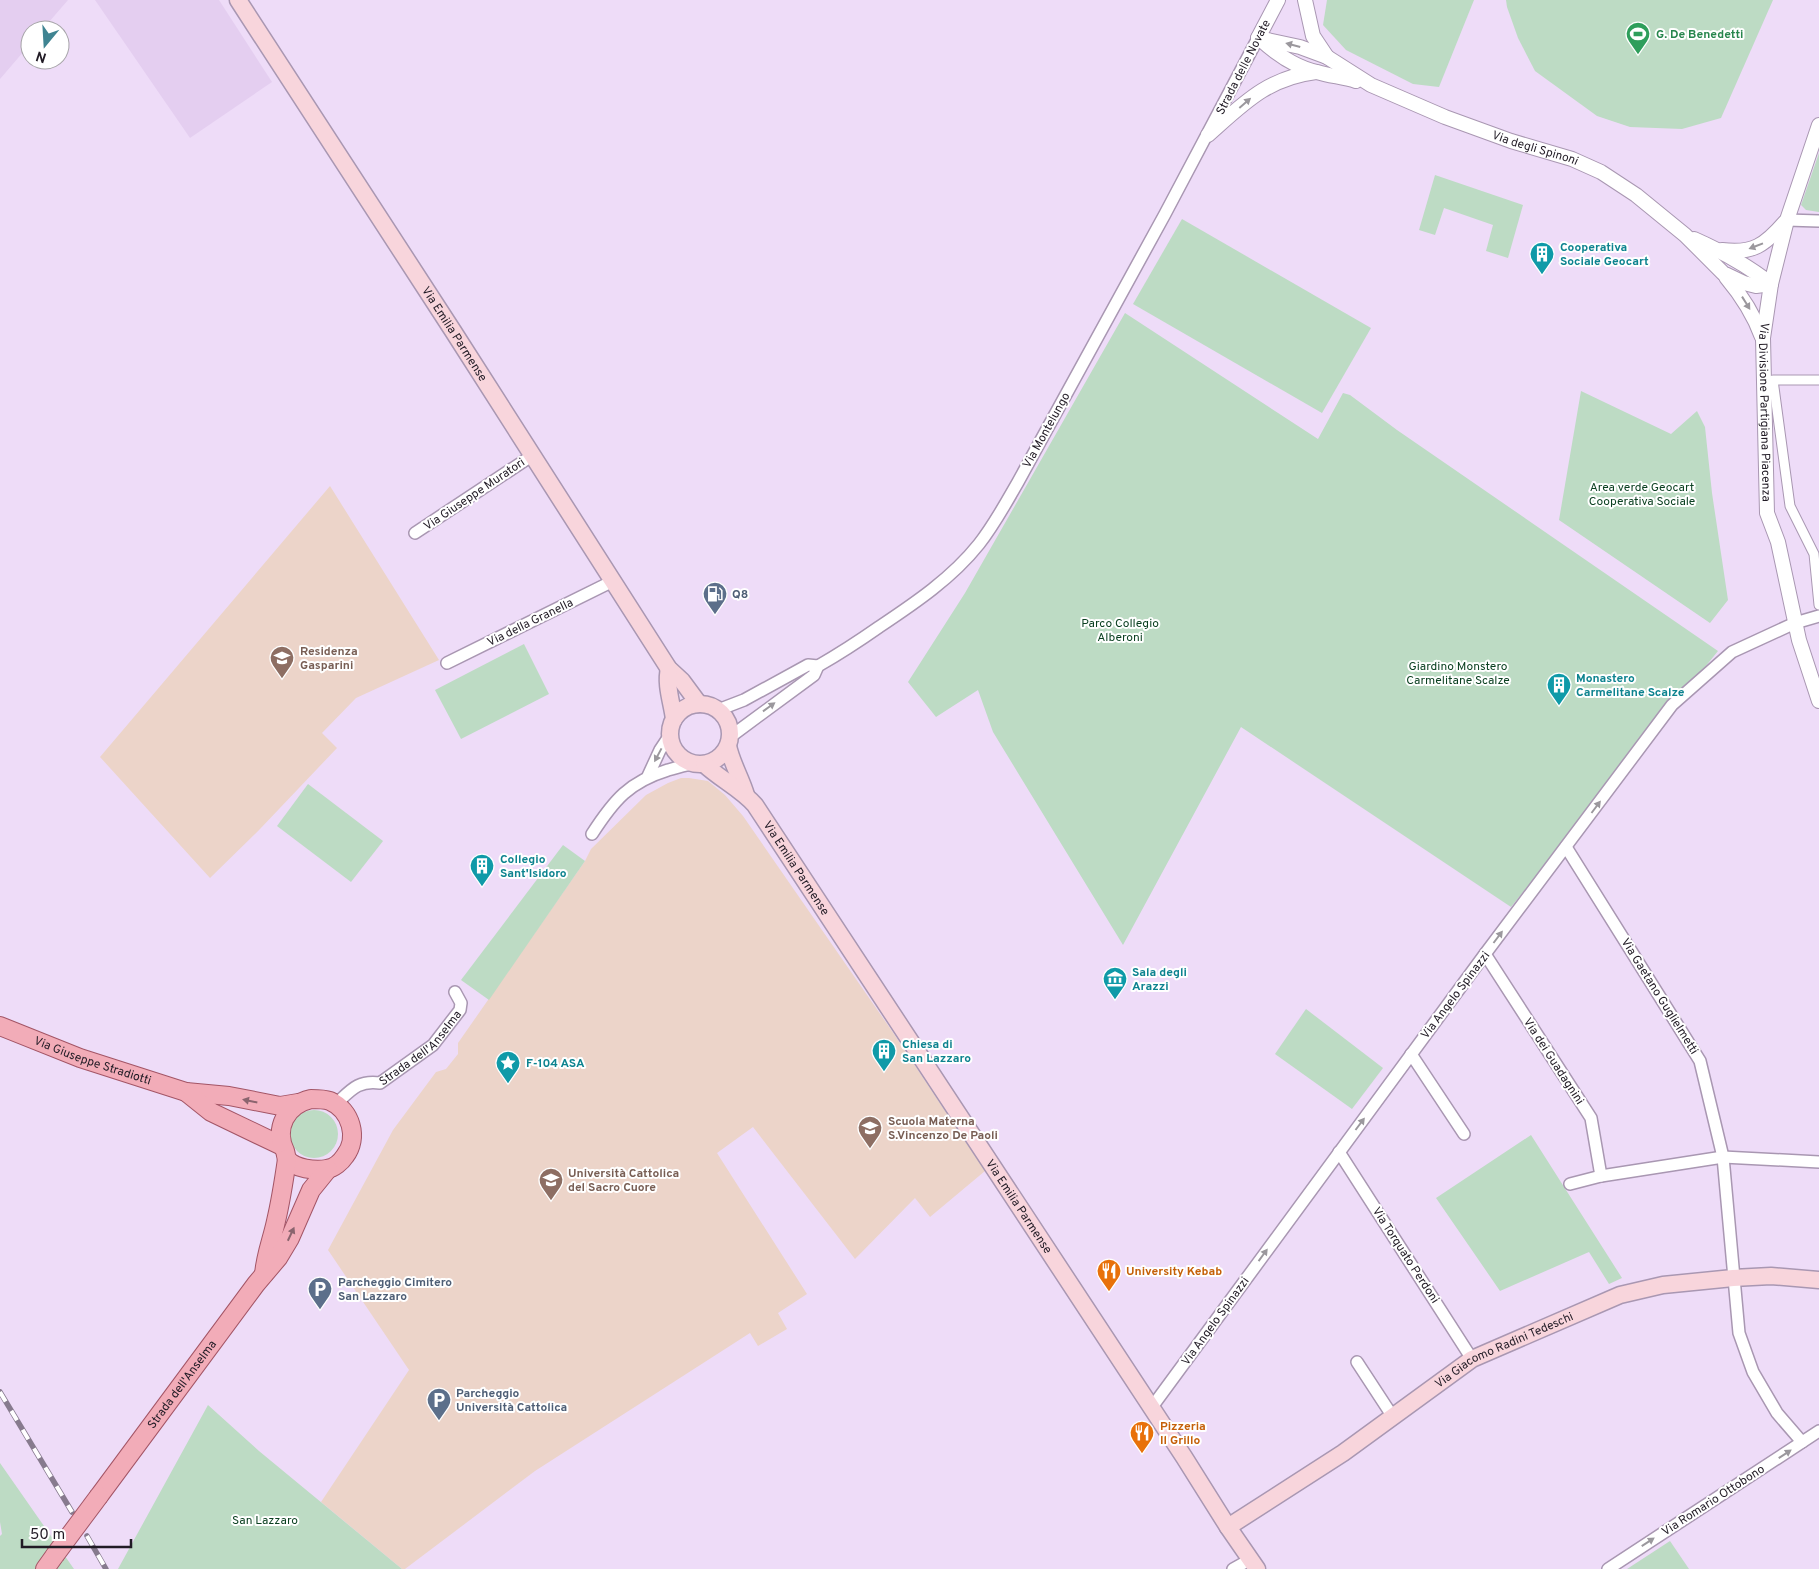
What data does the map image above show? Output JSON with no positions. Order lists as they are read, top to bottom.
{
  "streets": {
    "main road": [
      "Via Emilia Parmense",
      "Strada dell'Anselma",
      "Via Giuseppe Stradiotti",
      "Via Giacomo Radini Tedeschi"
    ],
    "street": [
      "Strada delle Novate",
      "Via degli Spinoni",
      "Via Divisione Partigiana Piacenza",
      "Via Montelungo",
      "Via Giuseppe Muratori",
      "Via della Granella",
      "Via Angelo Spinazzi",
      "Via Gaetano Guglielmetti",
      "Via dei Guadagnini",
      "Via Torquato Perdoni",
      "Via Romario Ottobono"
    ]
  },
  "crossings": [
    ["Strada delle Novate", "Via degli Spinoni"],
    ["Strada delle Novate", "Via Montelungo"],
    ["Via degli Spinoni", "Via Divisione Partigiana Piacenza"],
    ["Via Emilia Parmense", "Via Montelungo"],
    ["Via Emilia Parmense", "Via Giuseppe Muratori"],
    ["Via Emilia Parmense", "Via della Granella"],
    ["Via Emilia Parmense", "Via Angelo Spinazzi"],
    ["Via Emilia Parmense", "Via Giacomo Radini Tedeschi"],
    ["Via Divisione Partigiana Piacenza", "Via Angelo Spinazzi"],
    ["Via Angelo Spinazzi", "Via Gaetano Guglielmetti"],
    ["Via Angelo Spinazzi", "Via dei Guadagnini"],
    ["Via Angelo Spinazzi", "Via Torquato Perdoni"],
    ["Via Gaetano Guglielmetti", "Via Giacomo Radini Tedeschi"],
    ["Via Gaetano Guglielmetti", "Via Romario Ottobono"],
    ["Strada dell'Anselma", "Via Giuseppe Stradiotti"],
    ["Via Torquato Perdoni", "Via Giacomo Radini Tedeschi"]
  ],
  "one_way": ["Via Angelo Spinazzi", "Via Romario Ottobono"],
  "parks": [
    "Area verde Geocart Cooperativa Sociale",
    "Parco Collegio Alberoni",
    "Giardino Monstero Carmelitane Scalze",
    "San Lazzaro"
  ],
  "places": {
    "sports": ["G. De Benedetti"],
    "building": [
      "Cooperativa Sociale Geocart",
      "Monastero Carmelitane Scalze",
      "Collegio Sant'Isidoro",
      "Chiesa di San Lazzaro"
    ],
    "fuel station": ["Q8"],
    "school or university": ["Residenza Gasparini", "Scuola Materna S.Vincenzo De Paoli", "Università Cattolica del Sacro Cuore"],
    "museum": ["Sala degli Arazzi"],
    "place": ["F-104 ASA"],
    "restaurant": ["University Kebab", "Pizzeria Il Grillo"],
    "parking": ["Parcheggio Cimitero San Lazzaro", "Parcheggio Università Cattolica"]
  },
  "scale_bar": "50 m",
  "north": "bottom"
}
